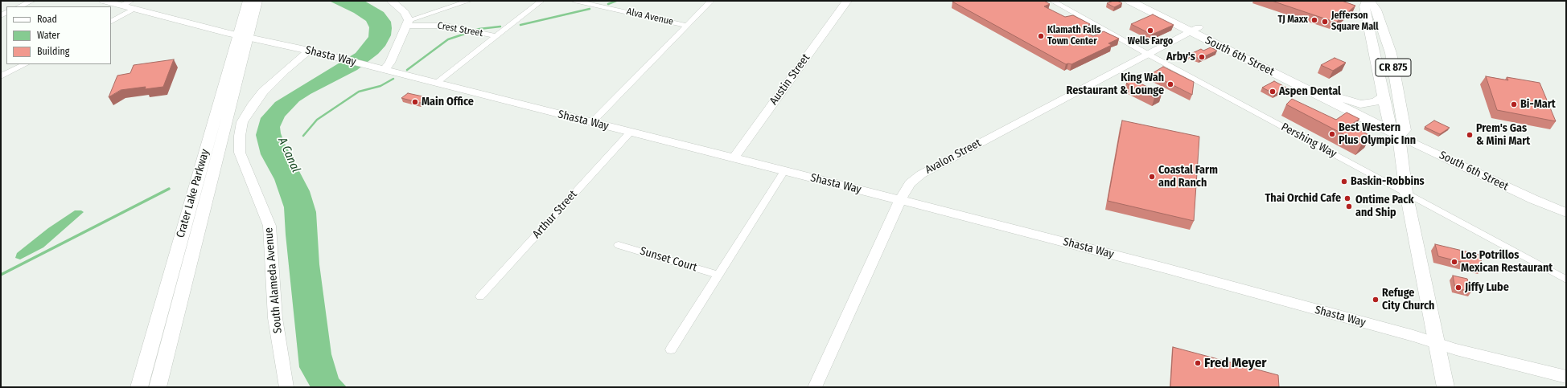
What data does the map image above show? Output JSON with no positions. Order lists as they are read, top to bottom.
{
  "streets": {
    "main road": ["South 6th Street", "CR 875", "Crater Lake Parkway"],
    "street": [
      "Alva Avenue",
      "Crest Street",
      "Shasta Way",
      "Austin Street",
      "Pershing Way",
      "Avalon Street",
      "Arthur Street",
      "Sunset Court",
      "South Alameda Avenue"
    ]
  },
  "crossings": [
    ["Shasta Way", "Austin Street"],
    ["Shasta Way", "Avalon Street"],
    ["Shasta Way", "Crater Lake Parkway"],
    ["Shasta Way", "Arthur Street"],
    ["Shasta Way", "South Alameda Avenue"],
    ["South 6th Street", "CR 875"],
    ["South 6th Street", "Avalon Street"],
    ["Pershing Way", "Avalon Street"]
  ],
  "water": ["A Canal"],
  "places": [
    "TJ Maxx",
    "Jefferson Square Mall",
    "Wells Fargo",
    "Klamath Falls Town Center",
    "Arby's",
    "King Wah Restaurant & Lounge",
    "Aspen Dental",
    "Main Office",
    "Bi-Mart",
    "Best Western Plus Olympic Inn",
    "Prem's Gas & Mini Mart",
    "Coastal Farm and Ranch",
    "Baskin-Robbins",
    "Thai Orchid Cafe",
    "Ontime Pack and Ship",
    "Los Potrillos Mexican Restaurant",
    "Jiffy Lube",
    "Refuge City Church",
    "Fred Meyer"
  ],
  "legend": ["Road", "Water", "Building"]
}
